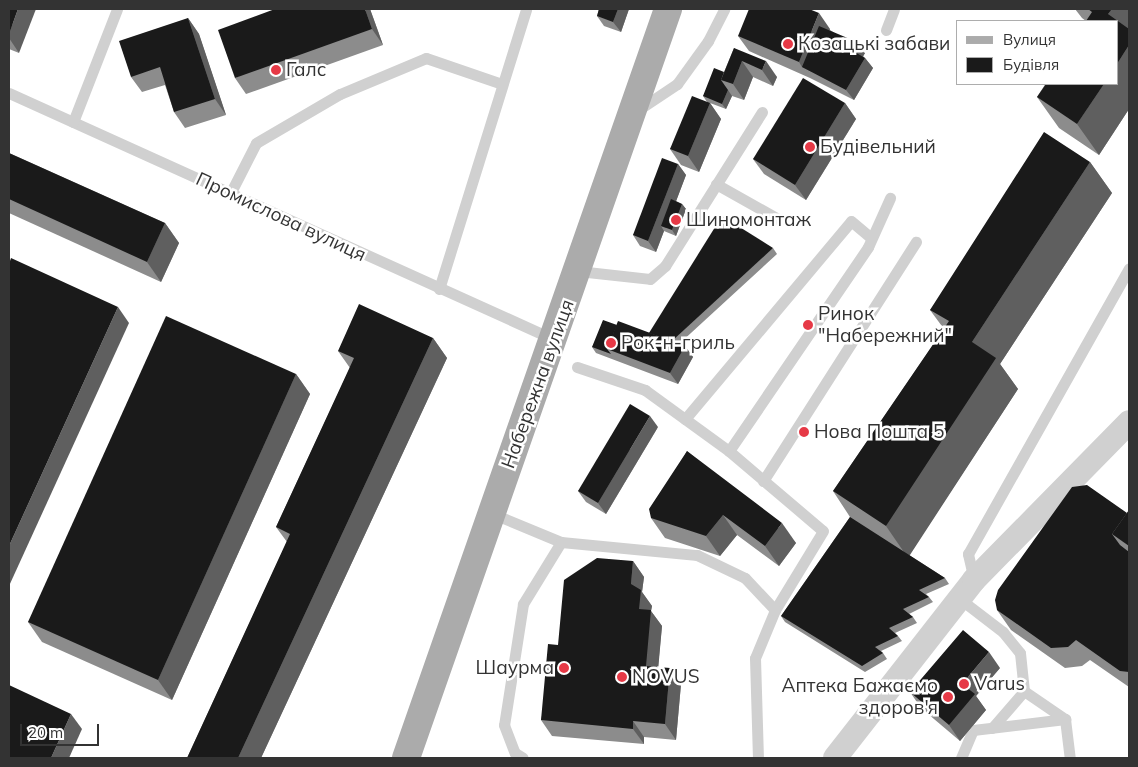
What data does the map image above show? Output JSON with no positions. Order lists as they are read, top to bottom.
{
  "streets": {
    "main road": ["Набережна вулиця"],
    "lane": ["Промислова вулиця"]
  },
  "crossings": [
    ["Промислова вулиця", "Набережна вулиця"]
  ],
  "places": [
    "Козацькі забави",
    "Галс",
    "Будівельний",
    "Шиномонтаж",
    "Ринок \"Набережний\"",
    "Рок-н-гриль",
    "Нова Пошта 5",
    "Шаурма",
    "NOVUS",
    "Varus",
    "Аптека Бажаємо здоров'я"
  ],
  "legend": ["Вулиця", "Будівля"],
  "scale_bar": "20 m"
}
